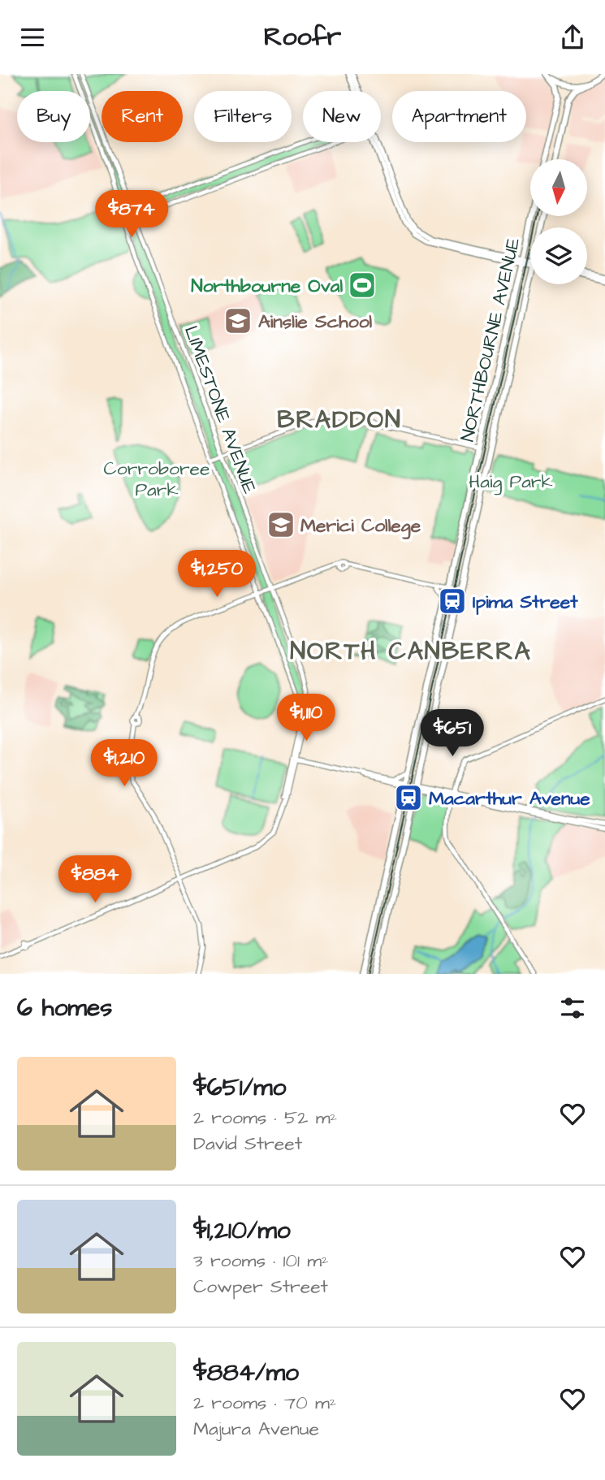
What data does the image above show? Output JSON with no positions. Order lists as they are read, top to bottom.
{
  "streets": {
    "highway": ["NORTHBOURNE AVENUE"],
    "main road": ["LIMESTONE AVENUE"]
  },
  "districts": ["BRADDON", "NORTH CANBERRA"],
  "parks": ["Corroboree Park", "Haig Park"],
  "places": {
    "sports": ["Northbourne Oval"],
    "school or university": ["Ainslie School", "Merici College"],
    "station": ["Ipima Street", "Macarthur Avenue"]
  },
  "north": "bottom",
  "page": {
    "header": "Roofr",
    "chip": [
      "Buy",
      "Rent",
      "Filters",
      "New",
      "Apartment"
    ],
    "price": [
      "$874",
      "$1,250",
      "$1,110",
      "$651",
      "$1,210",
      "$884"
    ],
    "heading": "6 homes",
    "list": [
      {
        "name": "$651/mo",
        "note": "2 rooms · 52 m² · David Street"
      },
      {
        "name": "$1,210/mo",
        "note": "3 rooms · 101 m² · Cowper Street"
      },
      {
        "name": "$884/mo",
        "note": "2 rooms · 70 m² · Majura Avenue"
      }
    ]
  }
}
